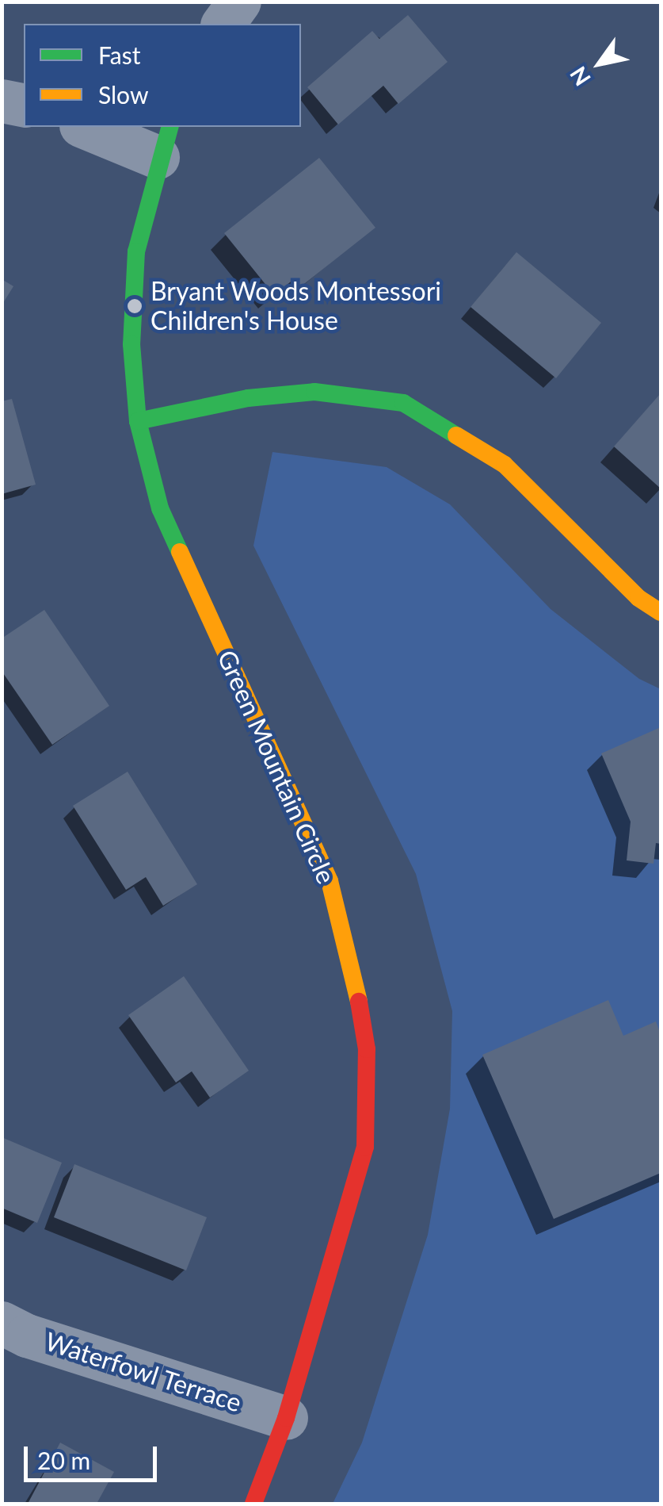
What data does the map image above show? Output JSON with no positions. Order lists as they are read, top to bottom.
{
  "streets": {
    "street": ["Green Mountain Circle", "Waterfowl Terrace"]
  },
  "crossings": [
    ["Green Mountain Circle", "Waterfowl Terrace"]
  ],
  "places": ["Bryant Woods Montessori Children's House"],
  "legend": ["Fast", "Slow"],
  "scale_bar": "20 m",
  "north": "bottom left"
}
